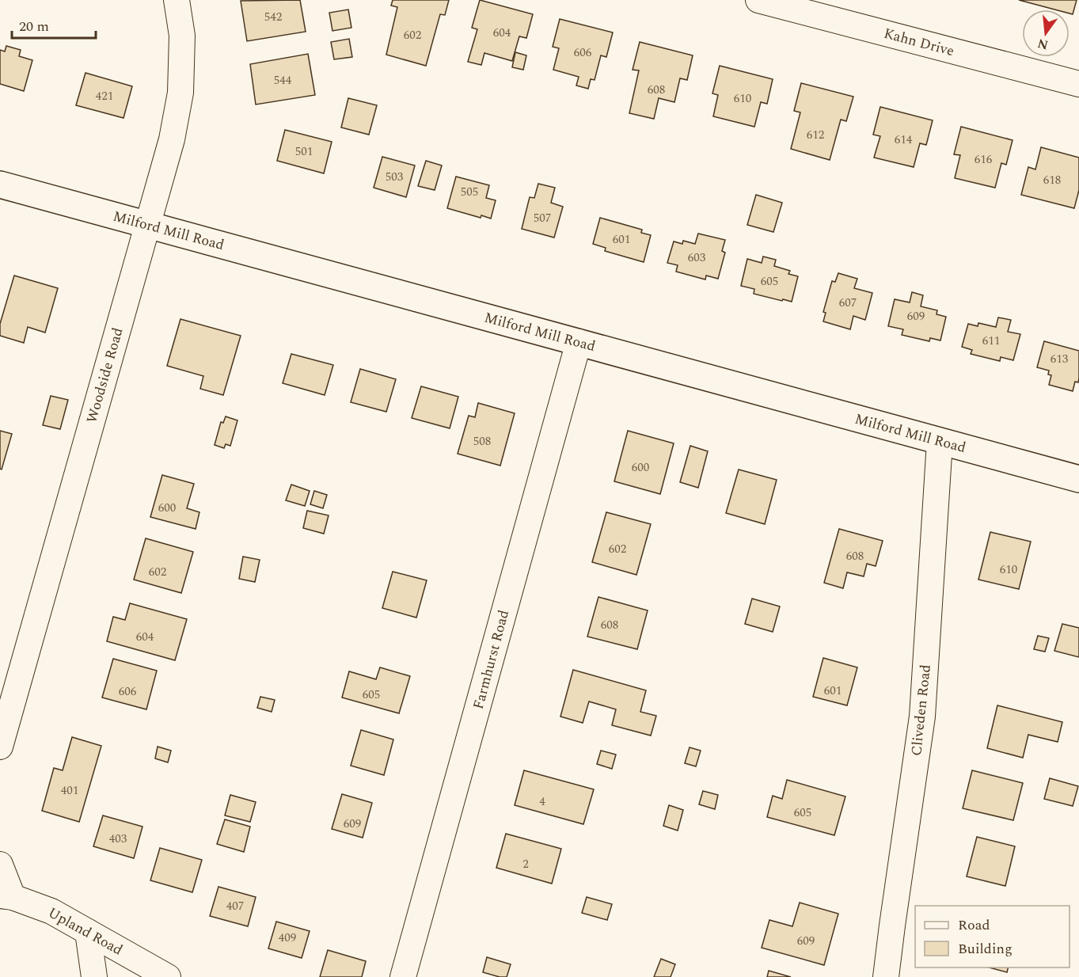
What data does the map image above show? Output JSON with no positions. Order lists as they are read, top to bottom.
{
  "streets": {
    "main road": ["Milford Mill Road"],
    "street": [
      "Kahn Drive",
      "Woodside Road",
      "Farmhurst Road",
      "Cliveden Road",
      "Upland Road"
    ]
  },
  "crossings": [
    ["Milford Mill Road", "Woodside Road"],
    ["Milford Mill Road", "Farmhurst Road"],
    ["Milford Mill Road", "Cliveden Road"]
  ],
  "house_numbers": [
    "542",
    "604",
    "602",
    "606",
    "544",
    "608",
    "421",
    "610",
    "612",
    "614",
    "501",
    "616",
    "503",
    "618",
    "505",
    "507",
    "601",
    "603",
    "605",
    "607",
    "609",
    "611",
    "613",
    "508",
    "600",
    "600",
    "602",
    "608",
    "610",
    "602",
    "608",
    "604",
    "601",
    "606",
    "605",
    "401",
    "4",
    "605",
    "609",
    "403",
    "2",
    "407",
    "409",
    "609"
  ],
  "legend": ["Road", "Building"],
  "scale_bar": "20 m",
  "north": "bottom"
}
